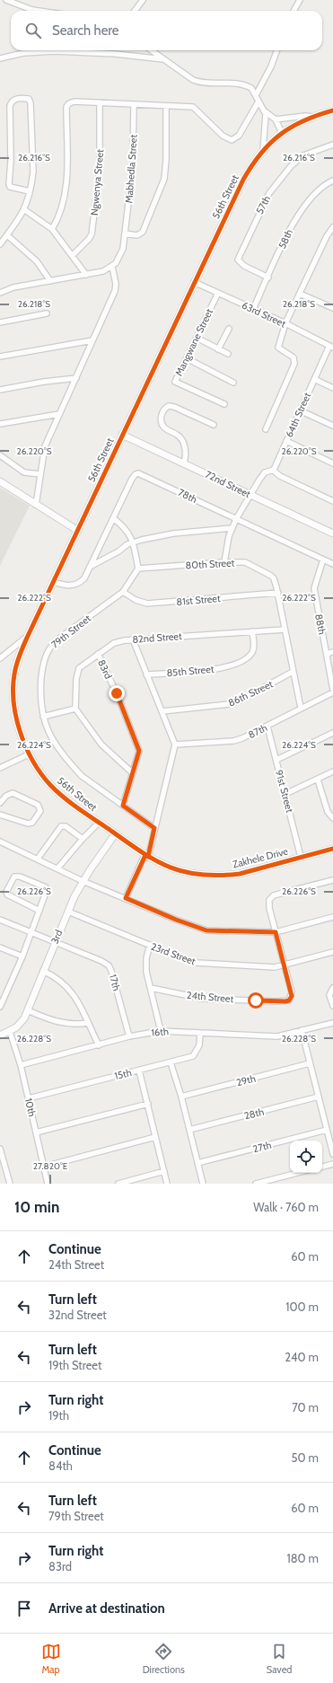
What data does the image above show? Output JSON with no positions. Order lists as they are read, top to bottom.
{
  "streets": {
    "street": [
      "Mabhedla Street",
      "Ngwenya Street",
      "56th Street",
      "57th",
      "58th",
      "63rd Street",
      "Mangwane Street",
      "64th Street",
      "72nd Street",
      "78th",
      "80th Street",
      "81st Street",
      "88th",
      "79th Street",
      "82nd Street",
      "83rd",
      "85th Street",
      "86th Street",
      "87th",
      "91st Street",
      "Zakhele Drive",
      "3rd",
      "23rd Street",
      "17th",
      "24th Street",
      "16th",
      "15th",
      "29th",
      "10th",
      "28th",
      "27th"
    ]
  },
  "crossings": [
    ["56th Street", "63rd Street"],
    ["56th Street", "72nd Street"],
    ["56th Street", "78th"],
    ["56th Street", "Zakhele Drive"],
    ["56th Street", "3rd"],
    ["57th", "58th"],
    ["58th", "63rd Street"],
    ["63rd Street", "Mangwane Street"],
    ["63rd Street", "64th Street"],
    ["78th", "88th"],
    ["80th Street", "81st Street"],
    ["80th Street", "79th Street"],
    ["80th Street", "82nd Street"],
    ["80th Street", "86th Street"],
    ["80th Street", "87th"],
    ["81st Street", "79th Street"],
    ["79th Street", "83rd"],
    ["82nd Street", "83rd"],
    ["82nd Street", "85th Street"],
    ["87th", "91st Street"],
    ["91st Street", "Zakhele Drive"],
    ["Zakhele Drive", "3rd"],
    ["3rd", "23rd Street"],
    ["3rd", "17th"],
    ["3rd", "10th"],
    ["23rd Street", "24th Street"],
    ["17th", "16th"],
    ["16th", "15th"],
    ["16th", "10th"],
    ["15th", "10th"]
  ],
  "page": {
    "search": "Search here",
    "heading": ["10 min", "Walk · 760 m"],
    "list": [
      ["Continue", "24th Street", "60 m"],
      ["Turn left", "32nd Street", "100 m"],
      ["Turn left", "19th Street", "240 m"],
      ["Turn right", "19th", "70 m"],
      ["Continue", "84th", "50 m"],
      ["Turn left", "79th Street", "60 m"],
      ["Turn right", "83rd", "180 m"],
      "Arrive at destination"
    ],
    "nav": ["Map", "Directions", "Saved"]
  },
  "coordinates": [
    "26.216°S",
    "26.218°S",
    "26.220°S",
    "26.222°S",
    "26.224°S",
    "26.226°S",
    "26.228°S",
    "27.820°E"
  ]
}
